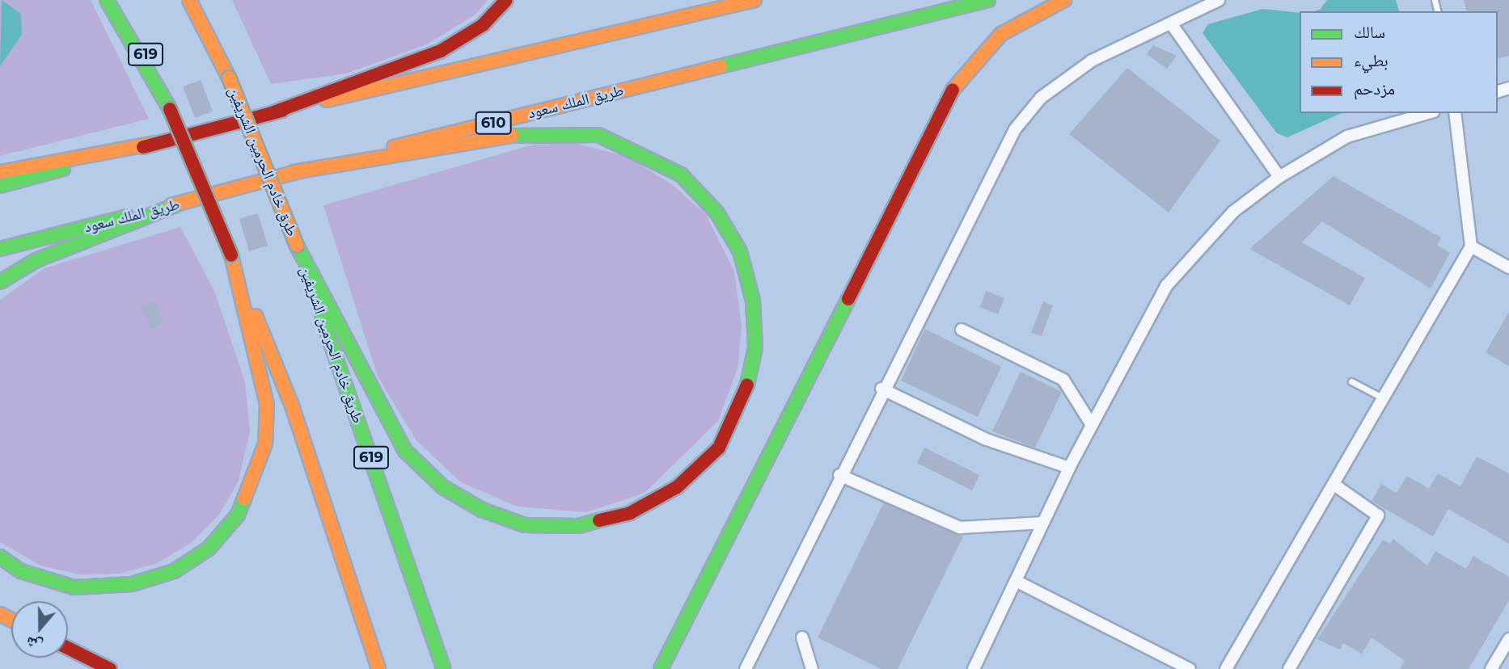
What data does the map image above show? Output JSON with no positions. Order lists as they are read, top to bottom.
{
  "streets": {
    "main road": [
      "619",
      "طريق الملك سعود",
      "610",
      "طرق خادم الحرمين الشريفين",
      "طريق خادم الحرمين الشريفين"
    ]
  },
  "crossings": [
    ["619", "طرق خادم الحرمين الشريفين"],
    ["طرق خادم الحرمين الشريفين", "طريق خادم الحرمين الشريفين"]
  ],
  "legend": ["سالك", "بطيء", "مزدحم"],
  "north": "bottom"
}
